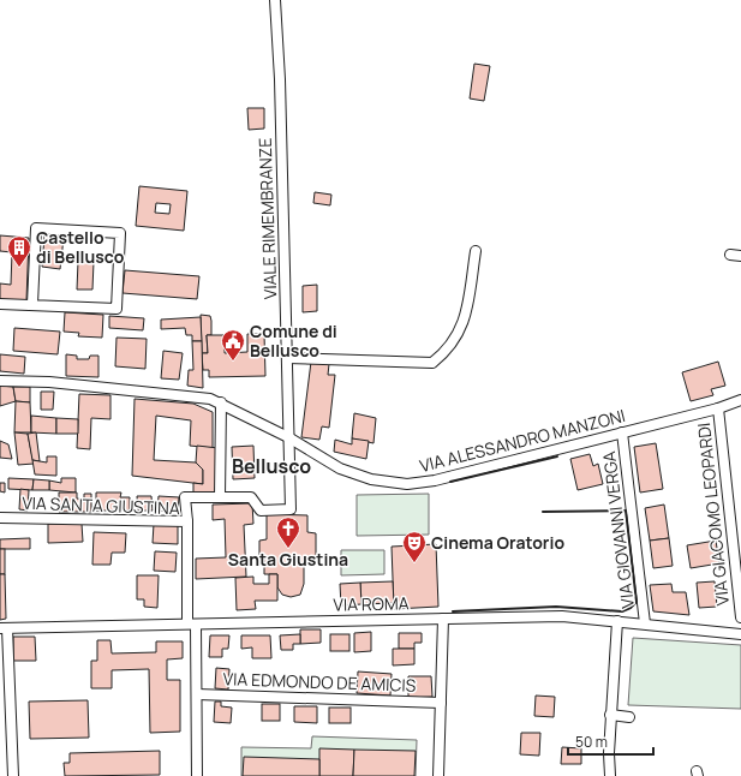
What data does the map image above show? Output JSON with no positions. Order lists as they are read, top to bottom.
{
  "streets": {
    "street": [
      "VIALE RIMEMBRANZE",
      "VIA ALESSANDRO MANZONI",
      "VIA SANTA GIUSTINA",
      "VIA GIACOMO LEOPARDI",
      "VIA GIOVANNI VERGA",
      "VIA ROMA",
      "VIA EDMONDO DE AMICIS"
    ]
  },
  "crossings": [
    ["VIALE RIMEMBRANZE", "VIA ALESSANDRO MANZONI"],
    ["VIA ALESSANDRO MANZONI", "VIA GIACOMO LEOPARDI"],
    ["VIA ALESSANDRO MANZONI", "VIA GIOVANNI VERGA"],
    ["VIA SANTA GIUSTINA", "VIA ROMA"],
    ["VIA SANTA GIUSTINA", "VIA EDMONDO DE AMICIS"],
    ["VIA GIOVANNI VERGA", "VIA ROMA"]
  ],
  "districts": ["Bellusco"],
  "places": {
    "building": ["Castello di Bellusco"],
    "public building": ["Comune di Bellusco"],
    "church": ["Santa Giustina"],
    "theatre": ["Cinema Oratorio"]
  },
  "scale_bar": "50 m"
}
